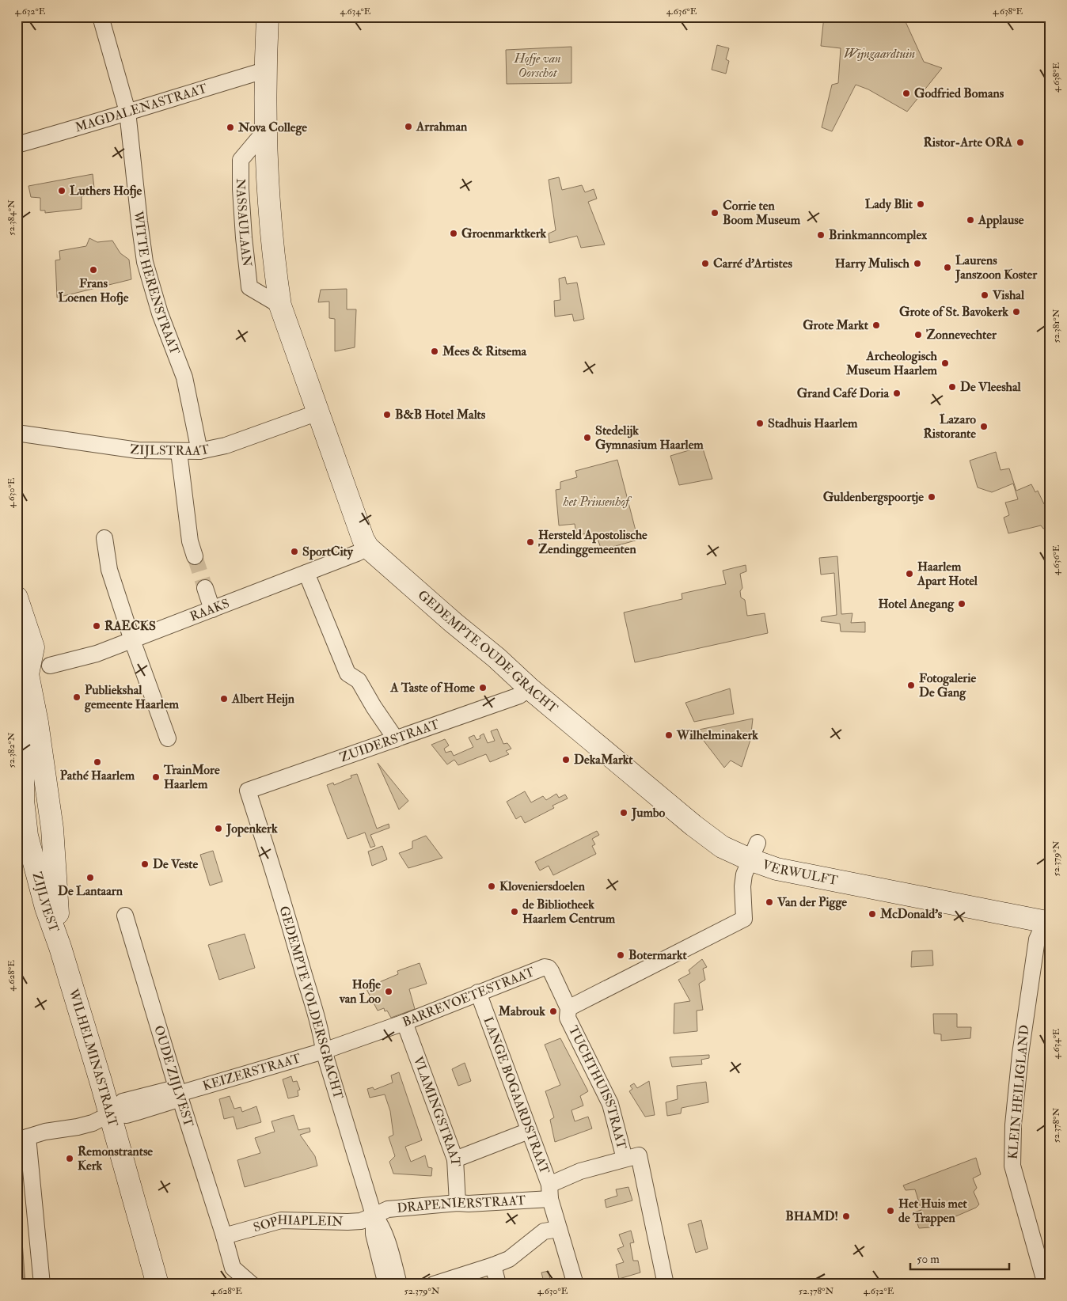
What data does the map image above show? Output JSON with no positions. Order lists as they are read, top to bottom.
{
  "streets": {
    "street": [
      "MAGDALENASTRAAT",
      "NASSAULAAN",
      "WITTE HERENSTRAAT",
      "ZIJLSTRAAT",
      "RAAKS",
      "GEDEMPTE OUDE GRACHT",
      "ZUIDERSTRAAT",
      "VERWULFT",
      "ZIJLVEST",
      "BARREVOETESTRAAT",
      "GEDEMPTE VOLDERSGRACHT",
      "WILHELMINASTRAAT",
      "KEIZERSTRAAT",
      "OUDE ZIJLVEST",
      "TUCHTHUISSTRAAT",
      "KLEIN HEILIGLAND",
      "LANGE BOGAARDSTRAAT",
      "VLAMINGSTRAAT",
      "DRAPENIERSTRAAT",
      "SOPHIAPLEIN"
    ]
  },
  "crossings": [
    ["MAGDALENASTRAAT", "NASSAULAAN"],
    ["MAGDALENASTRAAT", "WITTE HERENSTRAAT"],
    ["NASSAULAAN", "ZIJLSTRAAT"],
    ["NASSAULAAN", "GEDEMPTE OUDE GRACHT"],
    ["WITTE HERENSTRAAT", "ZIJLSTRAAT"],
    ["ZIJLSTRAAT", "GEDEMPTE OUDE GRACHT"],
    ["RAAKS", "GEDEMPTE OUDE GRACHT"],
    ["GEDEMPTE OUDE GRACHT", "ZUIDERSTRAAT"],
    ["GEDEMPTE OUDE GRACHT", "VERWULFT"],
    ["ZUIDERSTRAAT", "GEDEMPTE VOLDERSGRACHT"],
    ["VERWULFT", "KLEIN HEILIGLAND"],
    ["ZIJLVEST", "WILHELMINASTRAAT"],
    ["BARREVOETESTRAAT", "GEDEMPTE VOLDERSGRACHT"],
    ["BARREVOETESTRAAT", "KEIZERSTRAAT"],
    ["BARREVOETESTRAAT", "TUCHTHUISSTRAAT"],
    ["BARREVOETESTRAAT", "LANGE BOGAARDSTRAAT"],
    ["BARREVOETESTRAAT", "VLAMINGSTRAAT"],
    ["GEDEMPTE VOLDERSGRACHT", "KEIZERSTRAAT"],
    ["GEDEMPTE VOLDERSGRACHT", "DRAPENIERSTRAAT"],
    ["GEDEMPTE VOLDERSGRACHT", "SOPHIAPLEIN"],
    ["WILHELMINASTRAAT", "KEIZERSTRAAT"],
    ["KEIZERSTRAAT", "OUDE ZIJLVEST"],
    ["OUDE ZIJLVEST", "SOPHIAPLEIN"],
    ["LANGE BOGAARDSTRAAT", "DRAPENIERSTRAAT"],
    ["VLAMINGSTRAAT", "DRAPENIERSTRAAT"],
    ["DRAPENIERSTRAAT", "SOPHIAPLEIN"]
  ],
  "parks": ["Wijngaardtuin", "Hofje van Oorschot", "het Prinsenhof"],
  "places": [
    "Godfried Bomans",
    "Arrahman",
    "Nova College",
    "Ristor-Arte ORA",
    "Luthers Hofje",
    "Lady Blit",
    "Corrie ten Boom Museum",
    "Applause",
    "Groenmarktkerk",
    "Brinkmanncomplex",
    "Carré d'Artistes",
    "Harry Mulisch",
    "Laurens Janszoon Koster",
    "Frans Loenen Hofje",
    "Vishal",
    "Grote of St. Bavokerk",
    "Grote Markt",
    "Zonnevechter",
    "Mees & Ritsema",
    "Archeologisch Museum Haarlem",
    "De Vleeshal",
    "Grand Café Doria",
    "B&B Hotel Malts",
    "Stadhuis Haarlem",
    "Lazaro Ristorante",
    "Stedelijk Gymnasium Haarlem",
    "Guldenbergspoortje",
    "Hersteld Apostolische Zendinggemeenten",
    "SportCity",
    "Haarlem Apart Hotel",
    "Hotel Anegang",
    "RAECKS",
    "Fotogalerie De Gang",
    "A Taste of Home",
    "Publiekshal gemeente Haarlem",
    "Albert Heijn",
    "Wilhelminakerk",
    "DekaMarkt",
    "Pathé Haarlem",
    "TrainMore Haarlem",
    "Jumbo",
    "Jopenkerk",
    "De Veste",
    "De Lantaarn",
    "Kloveniersdoelen",
    "Van der Pigge",
    "de Bibliotheek Haarlem Centrum",
    "McDonald's",
    "Botermarkt",
    "Hofje van Loo",
    "Mabrouk",
    "Remonstrantse Kerk",
    "Het Huis met de Trappen",
    "BHAMD!"
  ],
  "scale_bar": "50 m",
  "coordinates": [
    "4.632°E",
    "4.634°E",
    "4.636°E",
    "4.638°E",
    "52.384°N",
    "52.381°N",
    "4.630°E",
    "52.382°N",
    "52.379°N",
    "4.628°E",
    "52.378°N"
  ]
}
